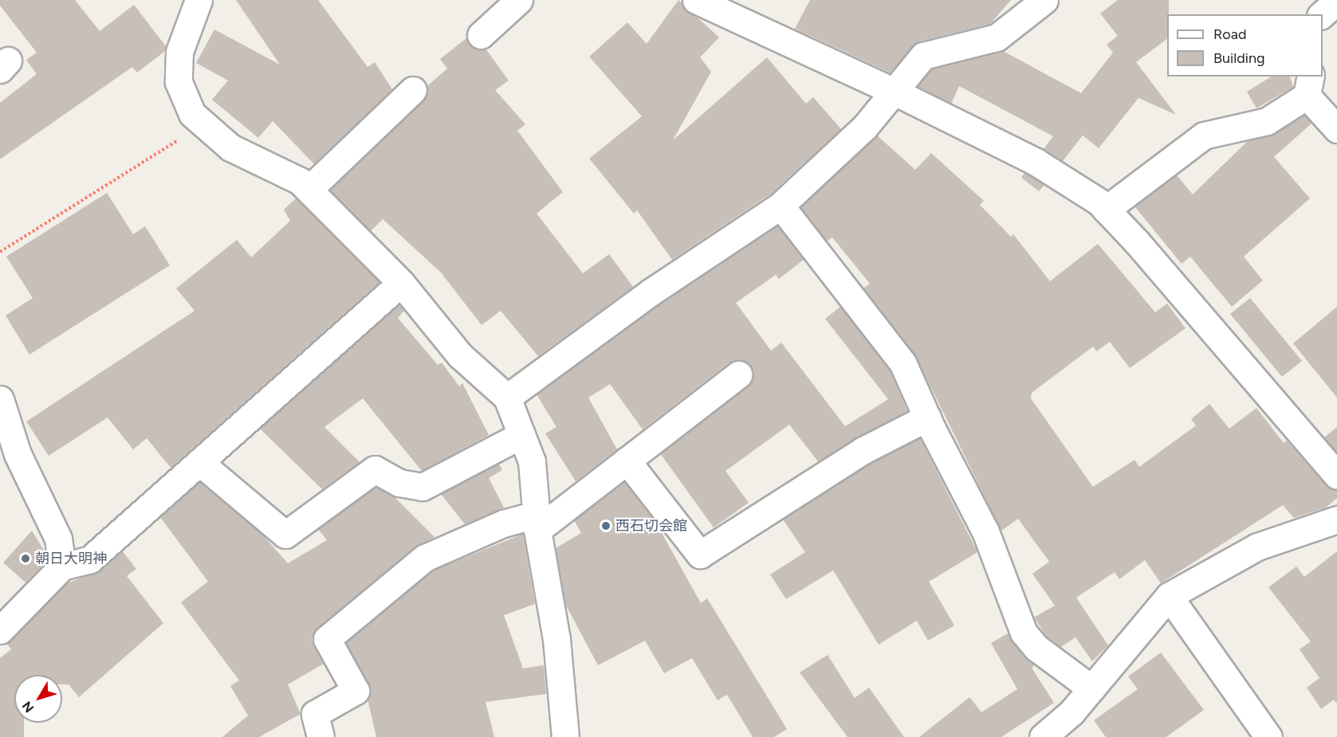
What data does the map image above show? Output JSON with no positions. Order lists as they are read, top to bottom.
{
  "places": ["西石切会館", "朝日大明神"],
  "legend": ["Road", "Building"],
  "north": "bottom left"
}
